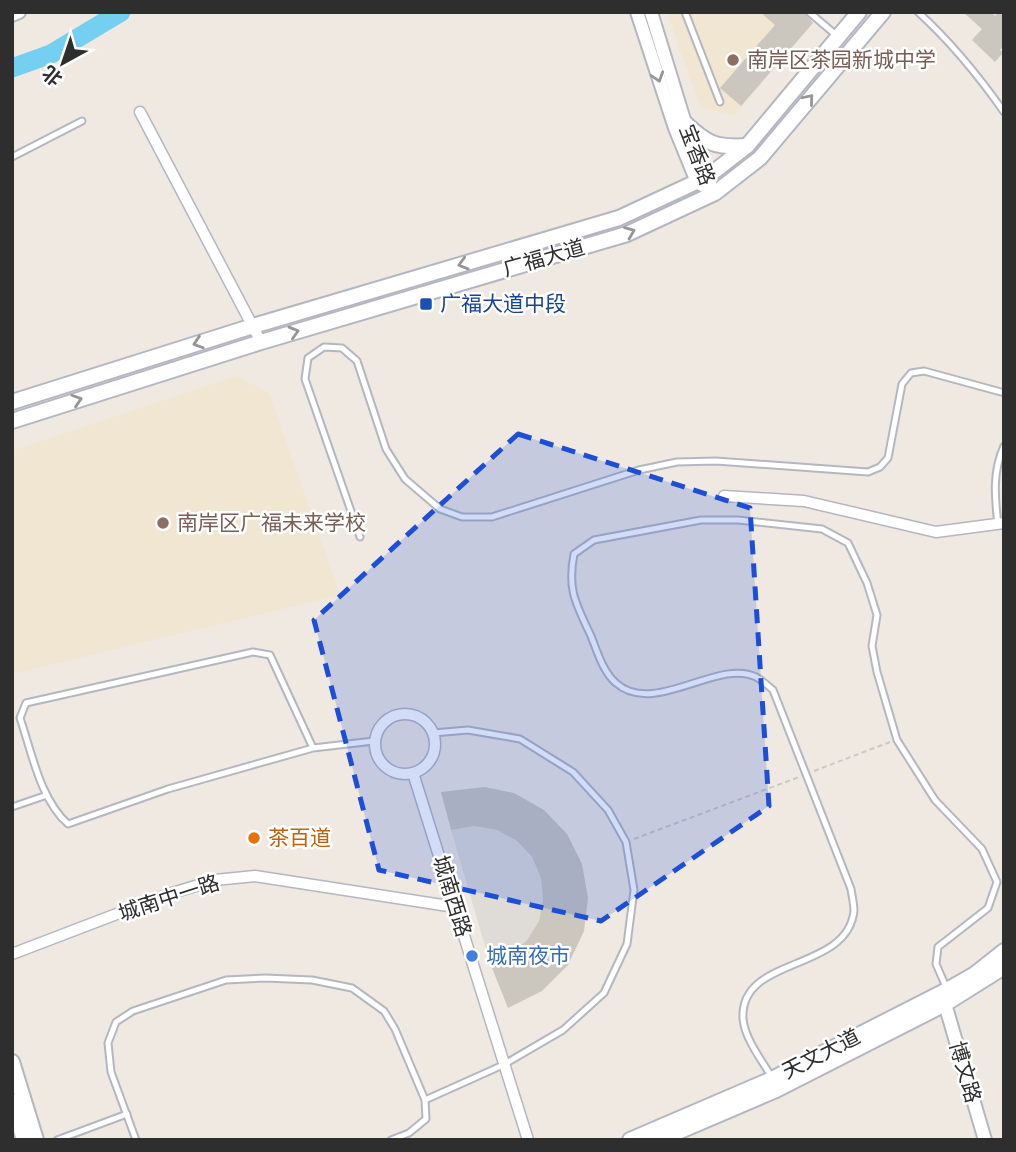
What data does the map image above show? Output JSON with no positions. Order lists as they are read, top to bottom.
{
  "streets": {
    "main road": ["广福大道", "天文大道"],
    "street": [
      "宝香路",
      "城南西路",
      "城南中一路",
      "博文路"
    ]
  },
  "crossings": [
    ["宝香路", "广福大道"],
    ["城南西路", "城南中一路"],
    ["天文大道", "博文路"]
  ],
  "places": {
    "other": [
      "南岸区茶园新城中学",
      "南岸区广福未来学校",
      "茶百道",
      "城南夜市"
    ],
    "transit": ["广福大道中段"]
  },
  "north": "bottom left"
}
